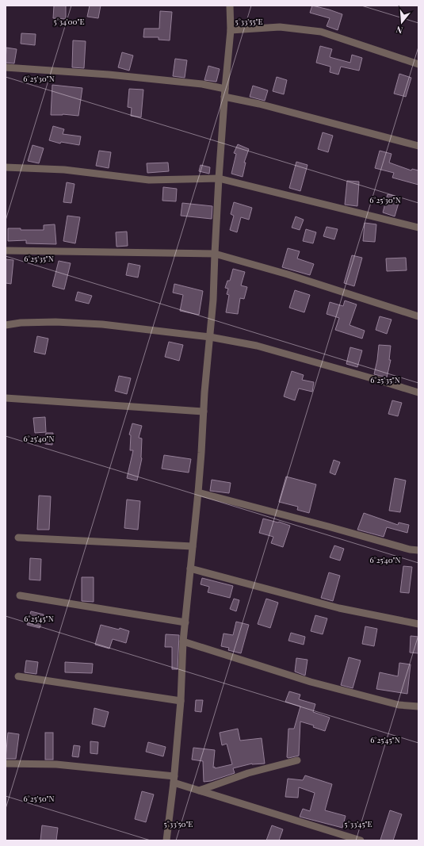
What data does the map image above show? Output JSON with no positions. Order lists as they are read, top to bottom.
{
  "north": "bottom",
  "coordinates": [
    "5°34'00\"E",
    "5°33'55\"E",
    "6°25'30\"N",
    "6°25'35\"N",
    "6°25'40\"N",
    "6°25'45\"N",
    "6°25'50\"N",
    "5°33'50\"E",
    "5°33'45\"E"
  ]
}
